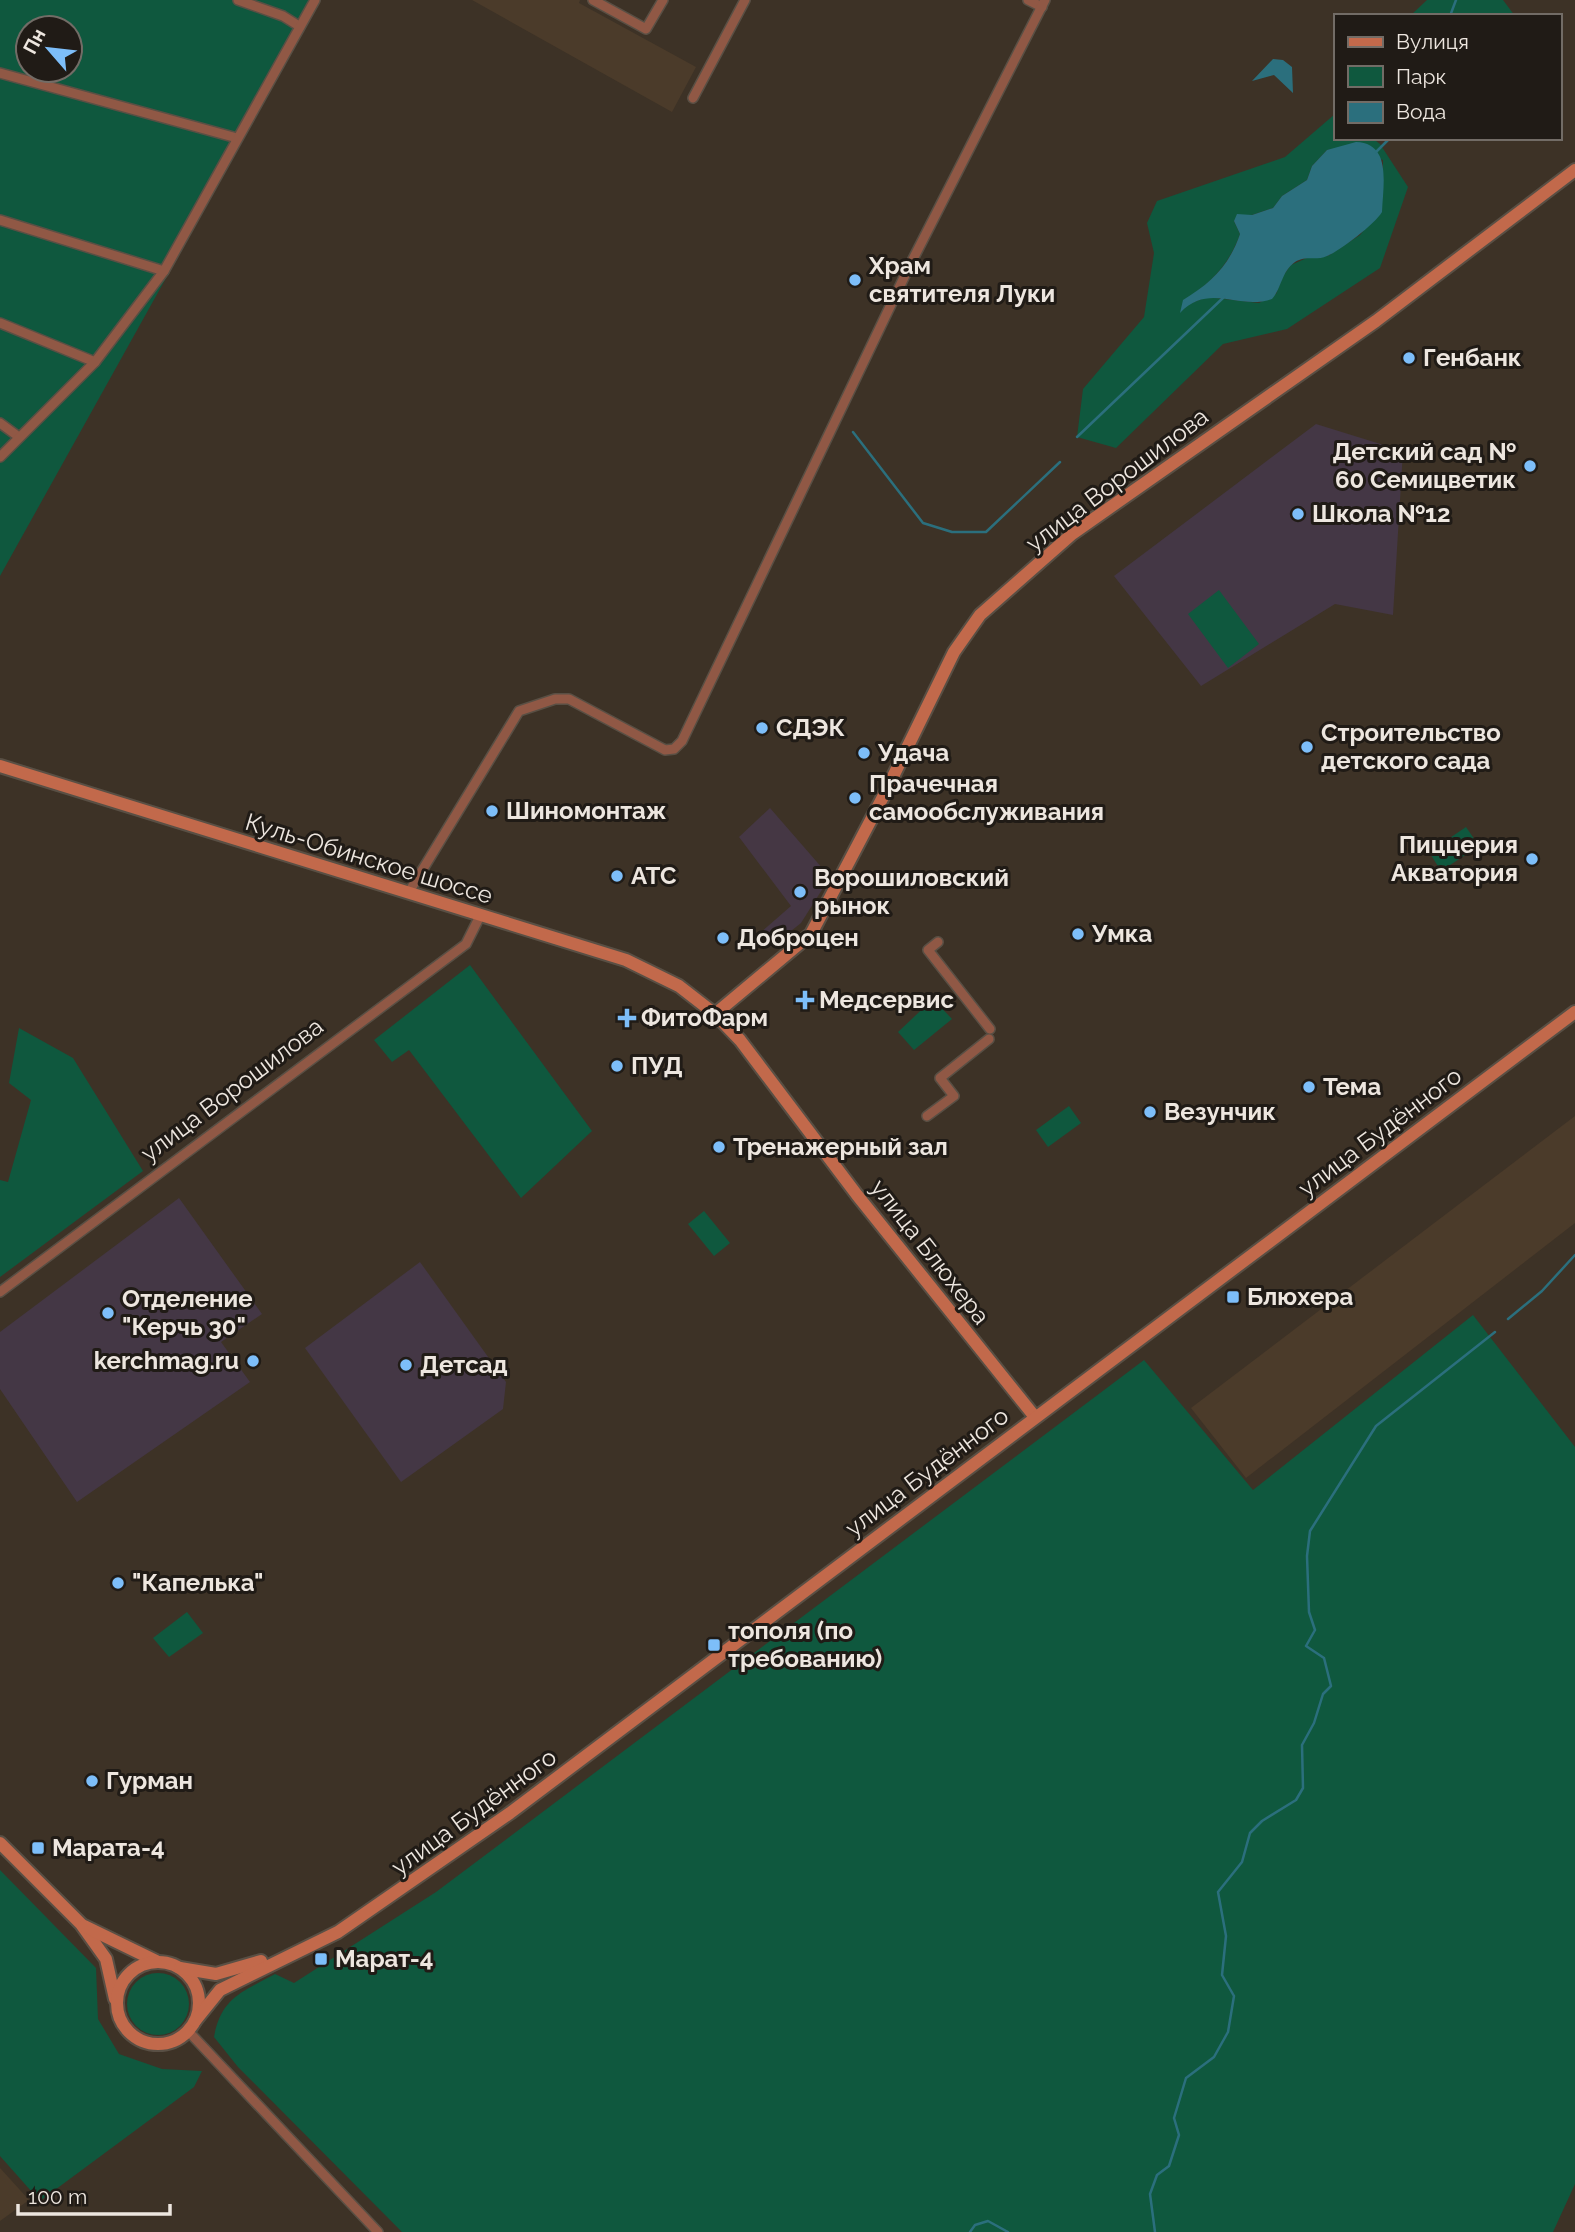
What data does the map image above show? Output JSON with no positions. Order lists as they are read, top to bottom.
{
  "streets": {
    "main road": [
      "улица Ворошилова",
      "Куль-Обинское шоссе",
      "улица Будённого",
      "улица Блюхера"
    ]
  },
  "crossings": [
    ["улица Ворошилова", "Куль-Обинское шоссе"],
    ["улица Ворошилова", "улица Блюхера"],
    ["Куль-Обинское шоссе", "улица Блюхера"],
    ["улица Будённого", "улица Блюхера"]
  ],
  "places": {
    "other": [
      "Храм святителя Луки",
      "Генбанк",
      "Детский сад № 60 Семицветик",
      "Школа №12",
      "СДЭК",
      "Строительство детского сада",
      "Удача",
      "Прачечная самообслуживания",
      "Шиномонтаж",
      "Пиццерия Акватория",
      "АТС",
      "Ворошиловский рынок",
      "Умка",
      "Доброцен",
      "ПУД",
      "Тема",
      "Везунчик",
      "Тренажерный зал",
      "Отделение \"Керчь 30\"",
      "kerchmag.ru",
      "Детсад",
      "\"Капелька\"",
      "Гурман"
    ],
    "health": ["Медсервис", "ФитоФарм"],
    "transit": [
      "Блюхера",
      "тополя (по требованию)",
      "Марата-4",
      "Марат-4"
    ]
  },
  "legend": ["Вулиця", "Парк", "Вода"],
  "scale_bar": "100 m",
  "north": "top left"
}
